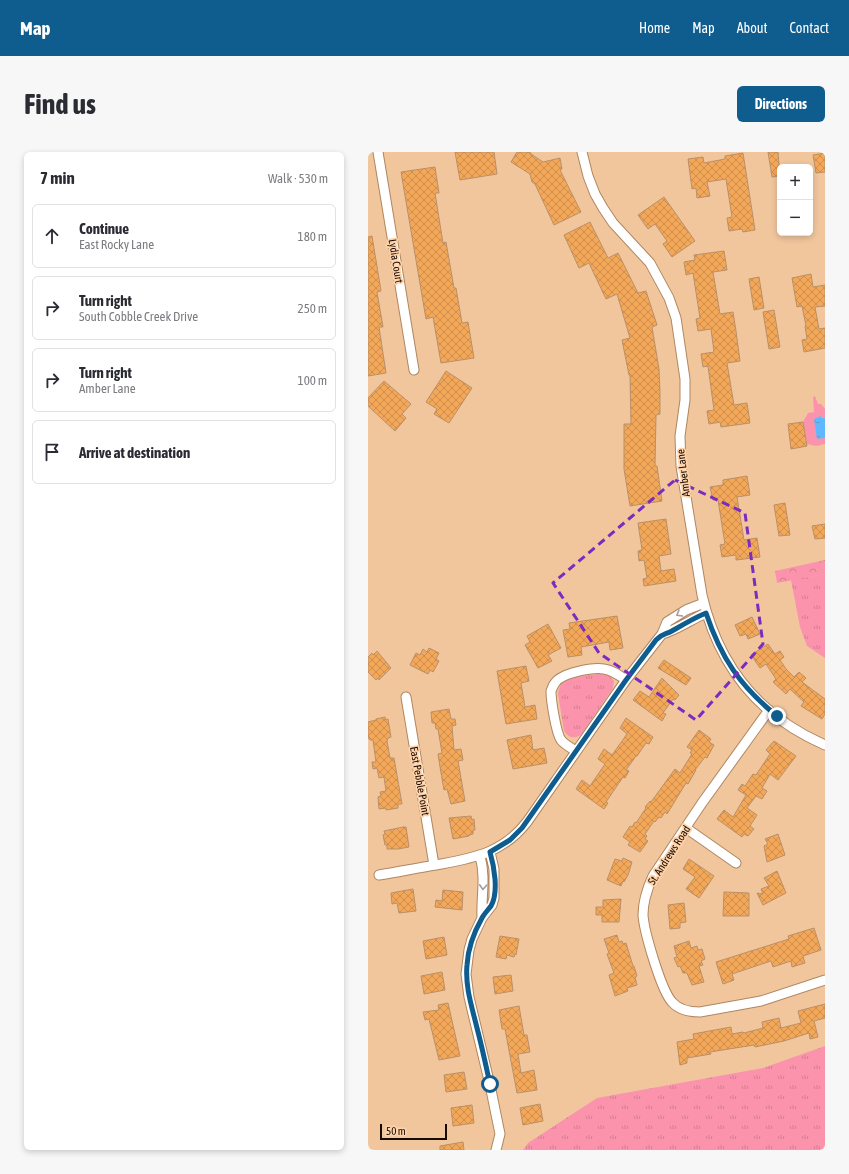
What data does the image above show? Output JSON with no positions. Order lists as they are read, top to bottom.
{
  "streets": {
    "street": [
      "Lydia Court",
      "Amber Lane",
      "East Pebble Point",
      "St. Andrews Road"
    ]
  },
  "crossings": [
    ["Amber Lane", "St. Andrews Road"]
  ],
  "scale_bar": "50 m",
  "page": {
    "header": "Map",
    "nav": [
      "Home",
      "Map",
      "About",
      "Contact"
    ],
    "buttons": "Directions",
    "title": "Find us",
    "heading": ["7 min", "Walk · 530 m"],
    "map_buttons": ["+", "−"],
    "list": [
      ["Continue", "East Rocky Lane", "180 m"],
      ["Turn right", "South Cobble Creek Drive", "250 m"],
      ["Turn right", "Amber Lane", "100 m"],
      "Arrive at destination"
    ],
    "scale": "50 m"
  }
}
